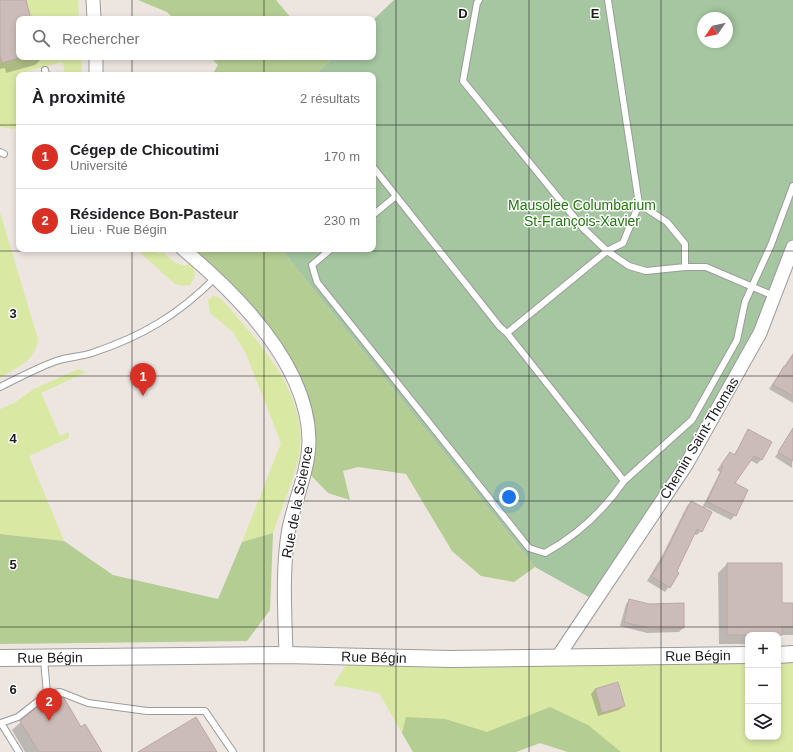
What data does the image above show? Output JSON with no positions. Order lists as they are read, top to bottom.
{
  "streets": {
    "street": ["Chemin Saint-Thomas", "Rue de la Science", "Rue Bégin"]
  },
  "crossings": [
    ["Chemin Saint-Thomas", "Rue Bégin"],
    ["Rue de la Science", "Rue Bégin"]
  ],
  "parks": ["Mausolee Columbarium St-François-Xavier"],
  "north": "bottom left",
  "page": {
    "search": "Rechercher",
    "heading": ["À proximité", "2 résultats"],
    "list": [
      {
        "mark": "1",
        "name": "Cégep de Chicoutimi",
        "note": "Université",
        "value": "170 m"
      },
      {
        "mark": "2",
        "name": "Résidence Bon-Pasteur",
        "note": "Lieu · Rue Bégin",
        "value": "230 m"
      }
    ],
    "pins": ["1", "2"],
    "map_buttons": ["+", "−"]
  },
  "grid": {
    "columns": ["D", "E"],
    "rows": [
      "3",
      "4",
      "5",
      "6"
    ]
  }
}
